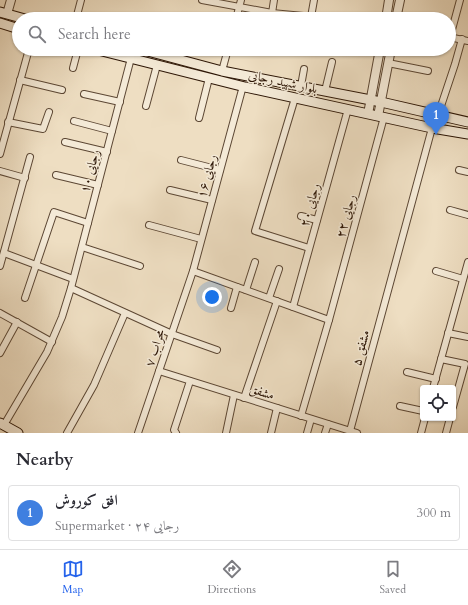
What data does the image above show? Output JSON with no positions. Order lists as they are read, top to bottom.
{
  "streets": {
    "main road": ["بلوار شهید رجایی"],
    "street": [
      "رجایی ۱۰",
      "رجایی ۱۶",
      "رجایی ۲۰",
      "رجایی ۲۲",
      "محراب ۷",
      "مشفق ۵",
      "مشفق"
    ]
  },
  "crossings": [
    ["بلوار شهید رجایی", "رجایی ۱۰"],
    ["بلوار شهید رجایی", "رجایی ۱۶"],
    ["بلوار شهید رجایی", "رجایی ۲۰"],
    ["بلوار شهید رجایی", "رجایی ۲۲"],
    ["بلوار شهید رجایی", "مشفق ۵"],
    ["رجایی ۱۶", "محراب ۷"],
    ["رجایی ۲۲", "مشفق"],
    ["محراب ۷", "مشفق"],
    ["مشفق ۵", "مشفق"]
  ],
  "page": {
    "search": "Search here",
    "pins": "1",
    "heading": "Nearby",
    "list": [
      {
        "mark": "1",
        "name": "افق کوروش",
        "note": "Supermarket · رجایی ۲۴",
        "value": "300 m"
      }
    ],
    "nav": ["Map", "Directions", "Saved"]
  }
}
